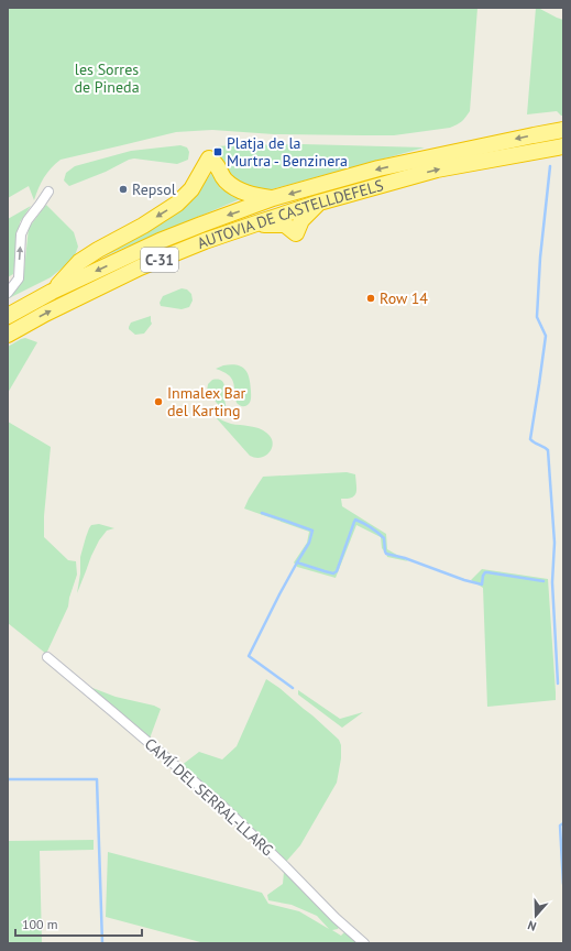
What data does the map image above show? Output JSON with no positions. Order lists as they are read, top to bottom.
{
  "streets": {
    "highway": ["AUTOVIA DE CASTELLDEFELS", "C-31"],
    "street": ["CAMÍ DEL SERRAL-LLARG"]
  },
  "parks": ["les Sorres de Pineda"],
  "places": {
    "transit": ["Platja de la Murtra - Benzinera"],
    "other": ["Repsol", "Row 14", "Inmalex Bar del Karting"]
  },
  "scale_bar": "100 m",
  "north": "bottom"
}
